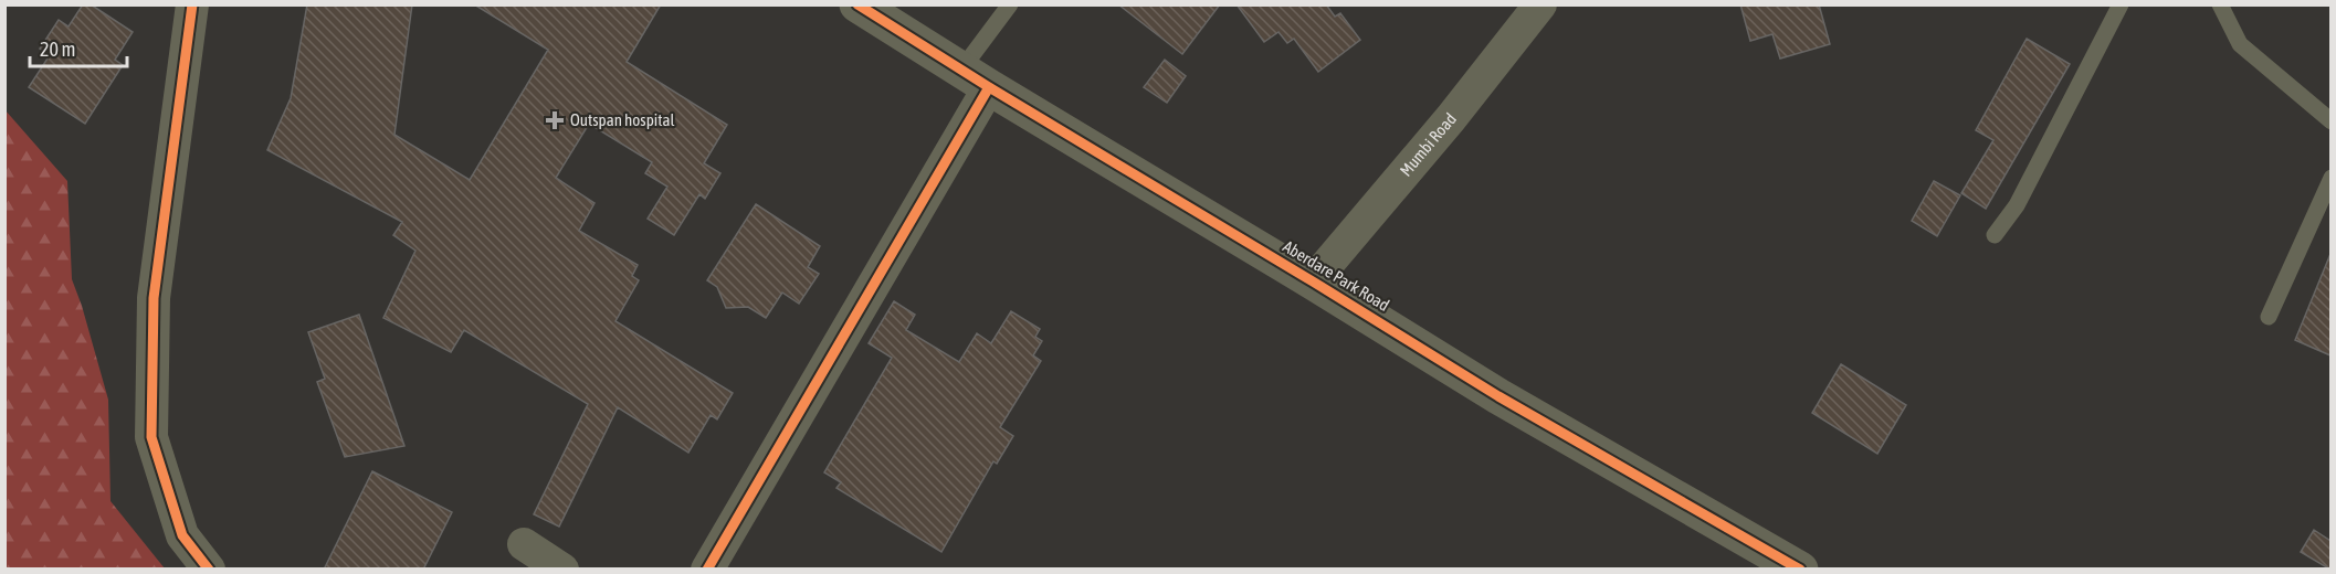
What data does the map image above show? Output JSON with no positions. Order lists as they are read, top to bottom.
{
  "streets": {
    "street": ["Mumbi Road", "Aberdare Park Road"]
  },
  "crossings": [
    ["Mumbi Road", "Aberdare Park Road"]
  ],
  "places": {
    "health": ["Outspan hospital"]
  },
  "scale_bar": "20 m"
}
